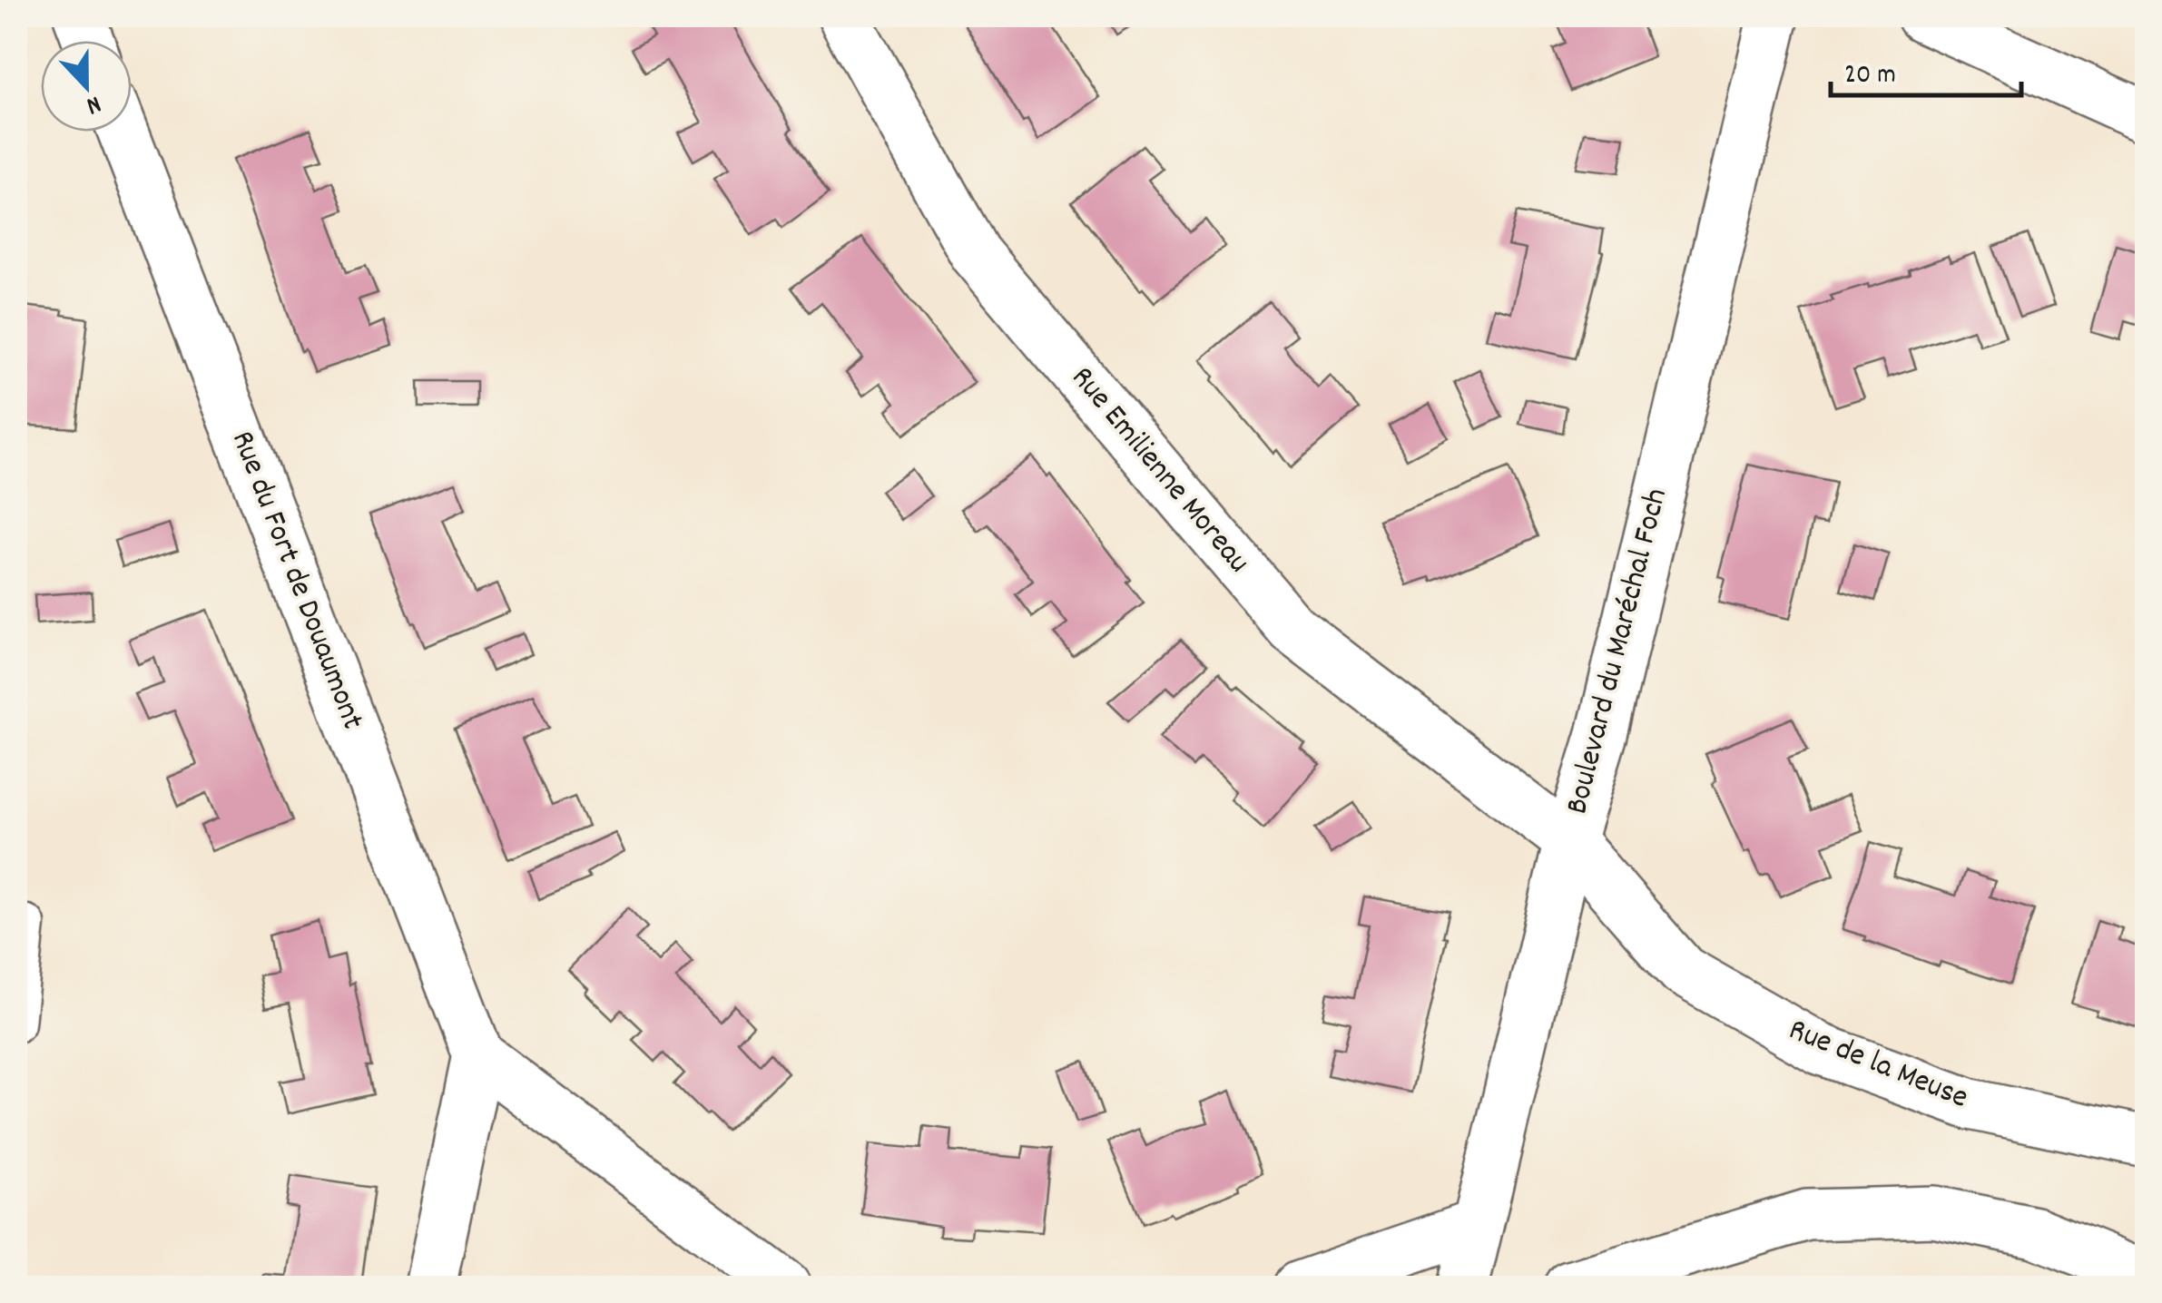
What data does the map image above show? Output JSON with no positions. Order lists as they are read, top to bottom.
{
  "streets": {
    "street": [
      "Rue Emilienne Moreau",
      "Rue du Fort de Douaumont",
      "Boulevard du Maréchal Foch",
      "Rue de la Meuse"
    ]
  },
  "crossings": [
    ["Rue Emilienne Moreau", "Boulevard du Maréchal Foch"],
    ["Rue Emilienne Moreau", "Rue de la Meuse"],
    ["Boulevard du Maréchal Foch", "Rue de la Meuse"]
  ],
  "scale_bar": "20 m",
  "north": "bottom"
}
